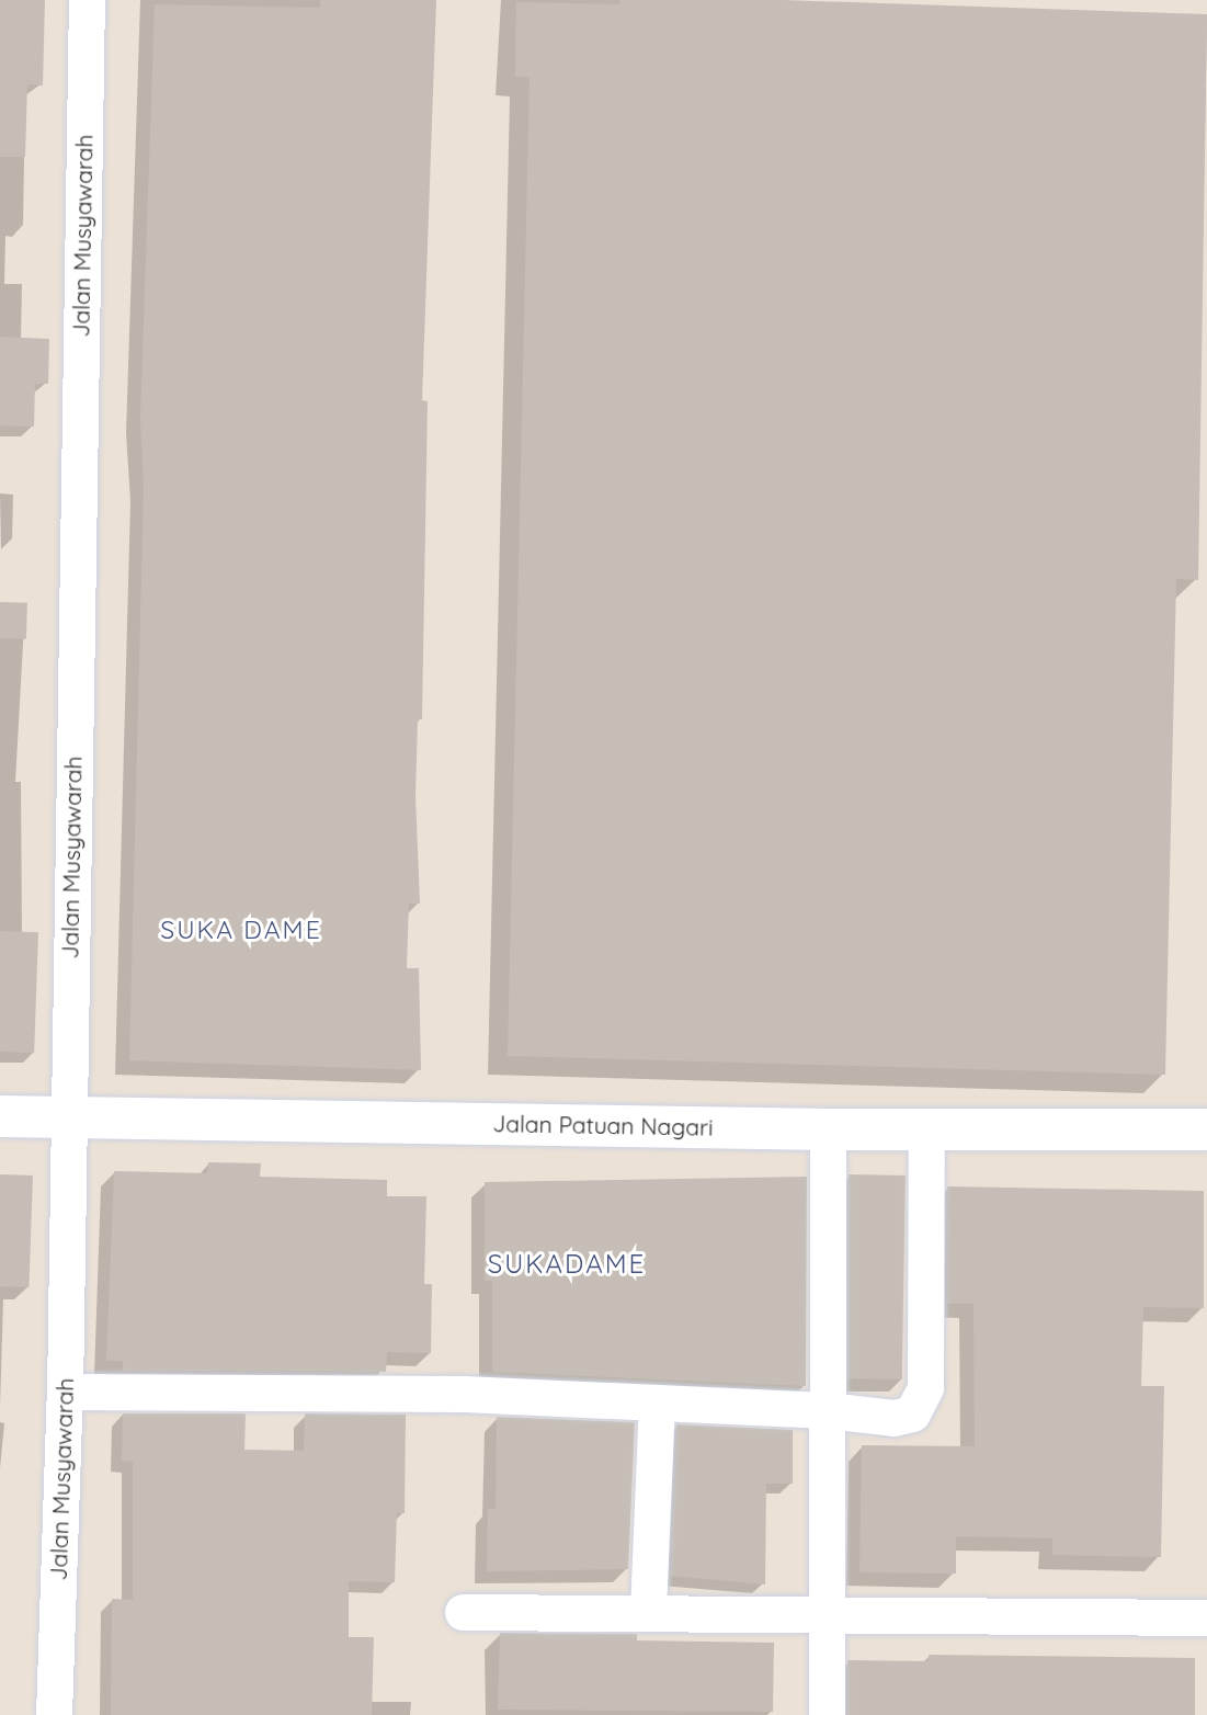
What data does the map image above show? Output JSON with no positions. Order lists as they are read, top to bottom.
{
  "streets": {
    "main road": ["Jalan Patuan Nagari"],
    "street": ["Jalan Musyawarah"]
  },
  "crossings": [
    ["Jalan Musyawarah", "Jalan Patuan Nagari"]
  ],
  "districts": ["SUKA DAME", "SUKADAME"]
}
